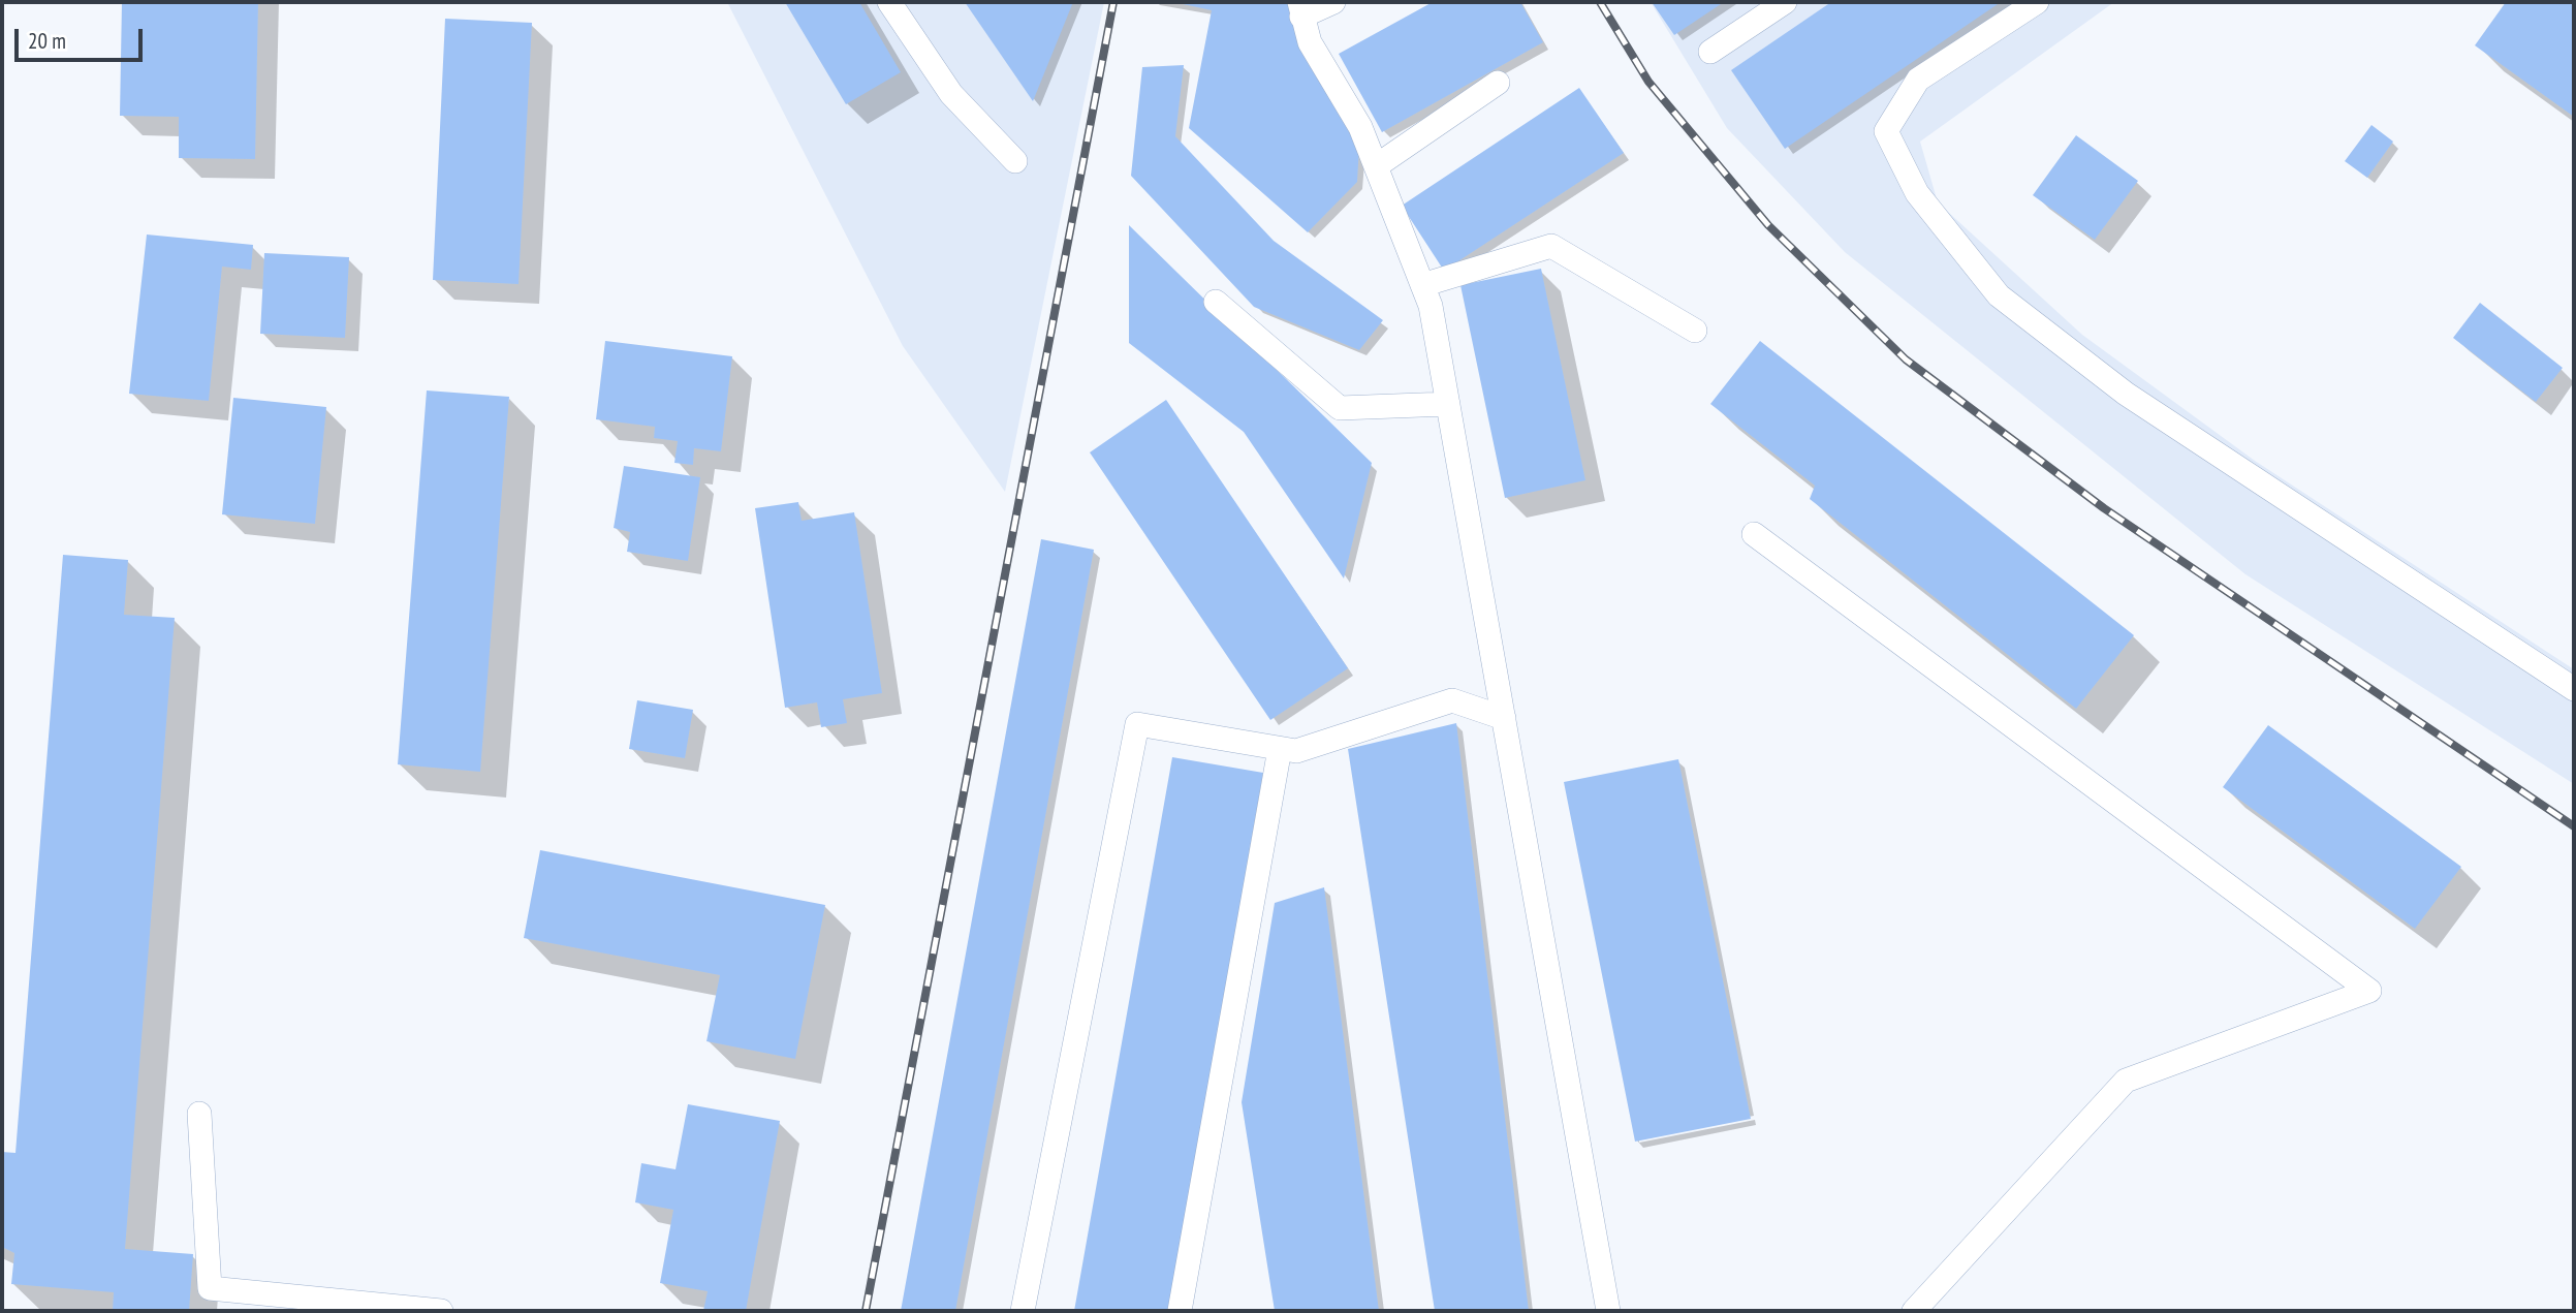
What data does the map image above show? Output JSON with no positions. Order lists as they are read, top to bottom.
{
  "scale_bar": "20 m"
}
